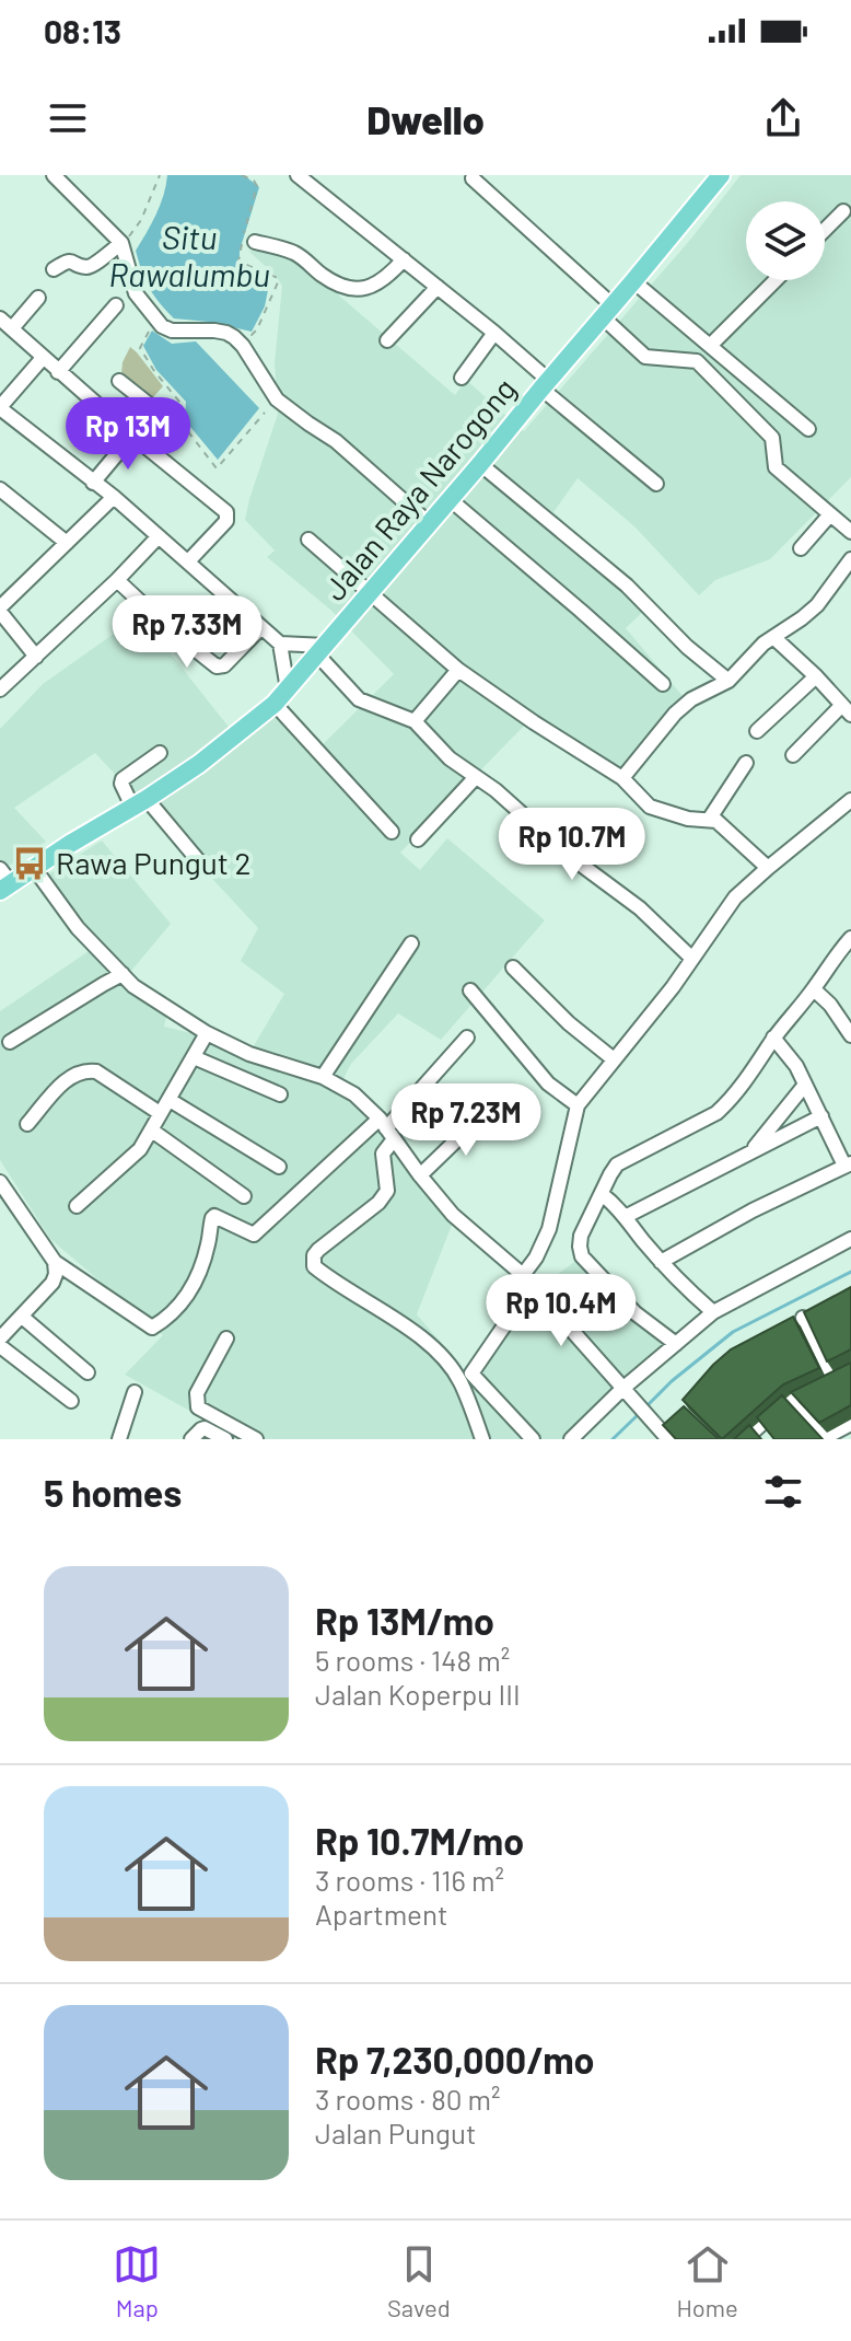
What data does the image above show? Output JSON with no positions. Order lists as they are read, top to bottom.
{
  "streets": {
    "main road": ["Jalan Raya Narogong"]
  },
  "water": ["Situ Rawalumbu"],
  "places": {
    "bus stop": ["Rawa Pungut 2"]
  },
  "page": {
    "status": "08:13",
    "header": "Dwello",
    "price": [
      "Rp 13M",
      "Rp 7.33M",
      "Rp 10.7M",
      "Rp 7.23M",
      "Rp 10.4M"
    ],
    "heading": "5 homes",
    "list": [
      {
        "name": "Rp 13M/mo",
        "note": "5 rooms · 148 m² · Jalan Koperpu III"
      },
      {
        "name": "Rp 10.7M/mo",
        "note": "3 rooms · 116 m² · Apartment"
      },
      {
        "name": "Rp 7,230,000/mo",
        "note": "3 rooms · 80 m² · Jalan Pungut"
      }
    ],
    "tabs": ["Map", "Saved", "Home"]
  }
}
